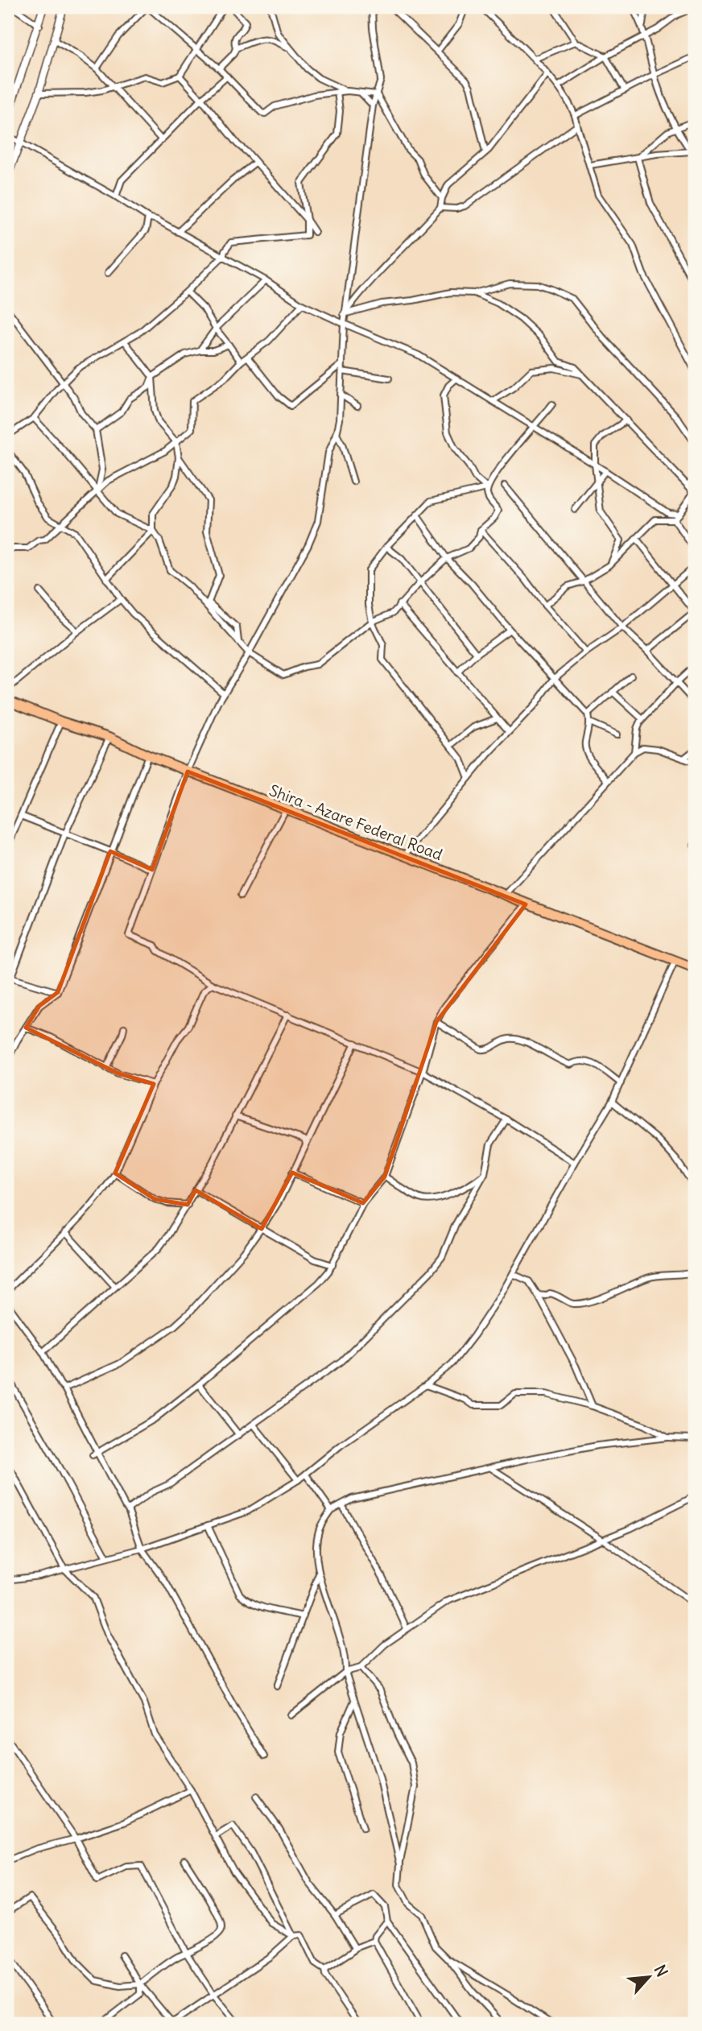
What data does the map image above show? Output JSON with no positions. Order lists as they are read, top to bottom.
{
  "streets": {
    "main road": ["Shira - Azare Federal Road"]
  },
  "north": "top right"
}
